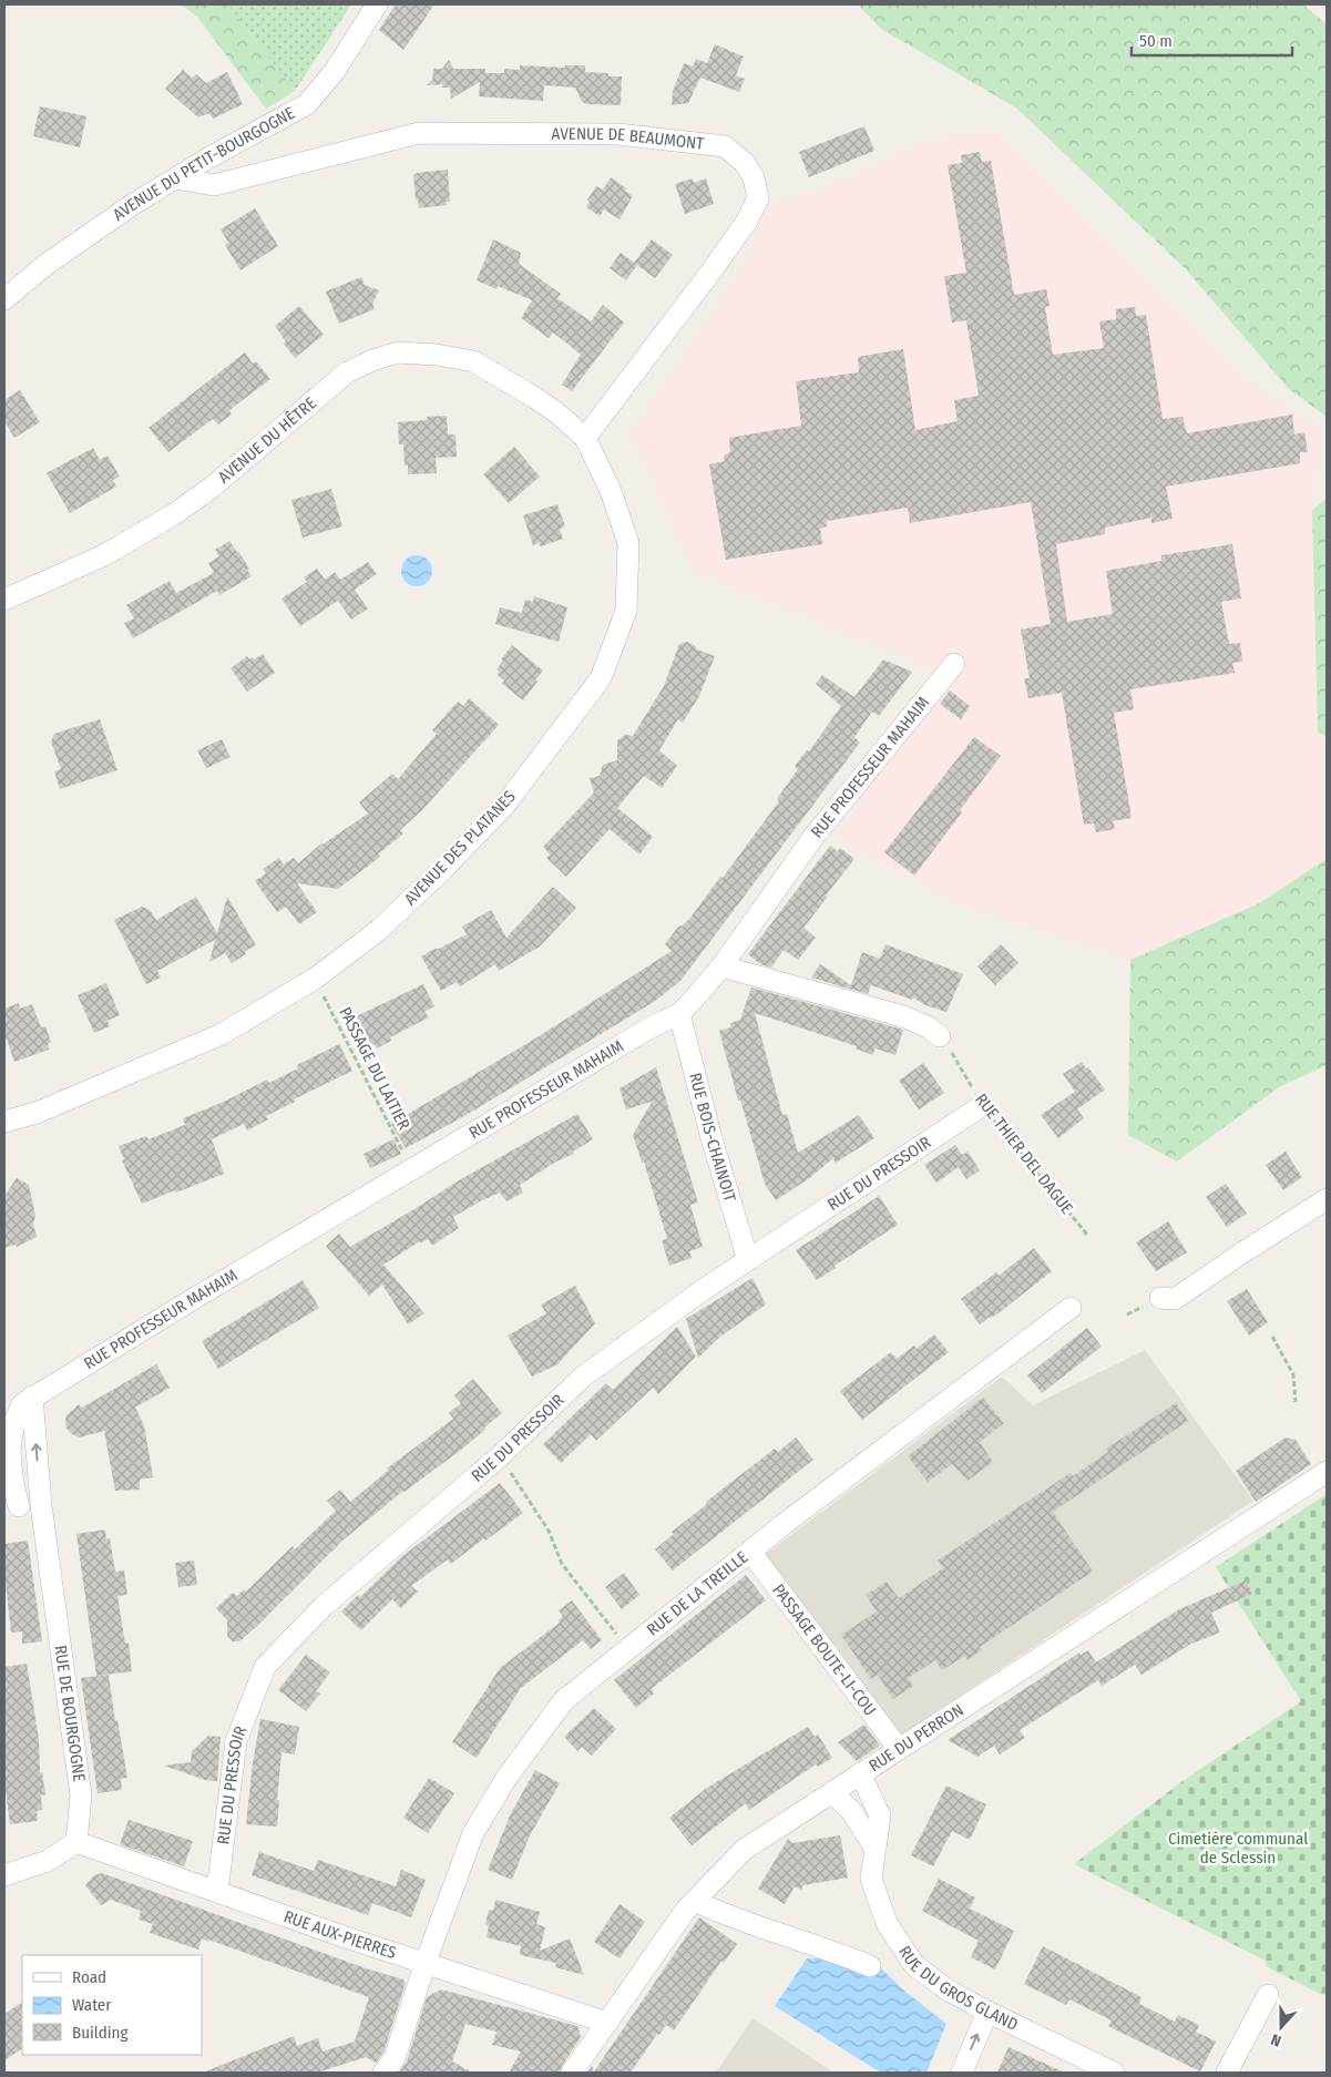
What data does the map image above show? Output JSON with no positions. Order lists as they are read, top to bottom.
{
  "streets": {
    "street": [
      "AVENUE DE BEAUMONT",
      "AVENUE DU PETIT-BOURGOGNE",
      "AVENUE DU HÊTRE",
      "RUE PROFESSEUR MAHAIM",
      "AVENUE DES PLATANES",
      "RUE BOIS-CHAINOIT",
      "RUE DU PRESSOIR",
      "RUE DE LA TREILLE",
      "PASSAGE BOUTE-LI-COU",
      "RUE DE BOURGOGNE",
      "RUE DU PERRON",
      "RUE AUX-PIERRES",
      "RUE DU GROS GLAND"
    ],
    "path": ["PASSAGE DU LAITIER", "RUE THIER DEL DAGUE"]
  },
  "crossings": [
    ["AVENUE DE BEAUMONT", "AVENUE DU PETIT-BOURGOGNE"],
    ["AVENUE DE BEAUMONT", "AVENUE DES PLATANES"],
    ["AVENUE DU HÊTRE", "AVENUE DES PLATANES"],
    ["RUE PROFESSEUR MAHAIM", "PASSAGE DU LAITIER"],
    ["RUE PROFESSEUR MAHAIM", "RUE BOIS-CHAINOIT"],
    ["AVENUE DES PLATANES", "PASSAGE DU LAITIER"],
    ["RUE BOIS-CHAINOIT", "RUE DU PRESSOIR"],
    ["RUE THIER DEL DAGUE", "RUE DU PRESSOIR"],
    ["RUE DU PRESSOIR", "RUE AUX-PIERRES"],
    ["RUE DE LA TREILLE", "PASSAGE BOUTE-LI-COU"],
    ["RUE DE LA TREILLE", "RUE AUX-PIERRES"],
    ["PASSAGE BOUTE-LI-COU", "RUE DU PERRON"],
    ["RUE DE BOURGOGNE", "RUE AUX-PIERRES"],
    ["RUE DU PERRON", "RUE AUX-PIERRES"],
    ["RUE DU PERRON", "RUE DU GROS GLAND"]
  ],
  "parks": ["Cimetière communal de Sclessin"],
  "legend": ["Road", "Water", "Building"],
  "scale_bar": "50 m",
  "north": "bottom"
}
